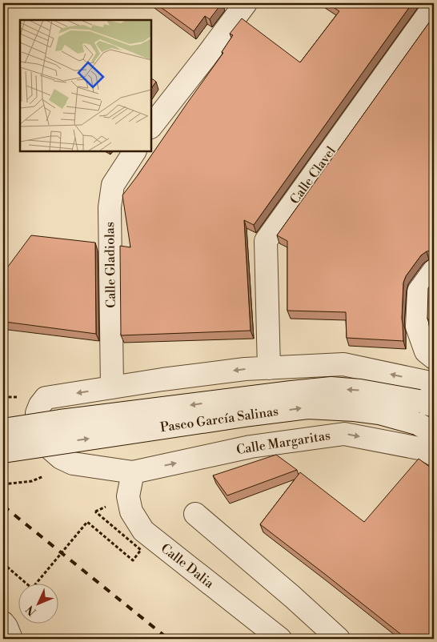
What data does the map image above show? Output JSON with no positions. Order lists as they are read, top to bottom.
{
  "streets": {
    "street": [
      "Calle Clavel",
      "Calle Gladiolas",
      "Paseo García Salinas",
      "Calle Margaritas",
      "Calle Dalia"
    ]
  },
  "crossings": [
    ["Calle Margaritas", "Calle Dalia"]
  ],
  "north": "bottom left"
}
